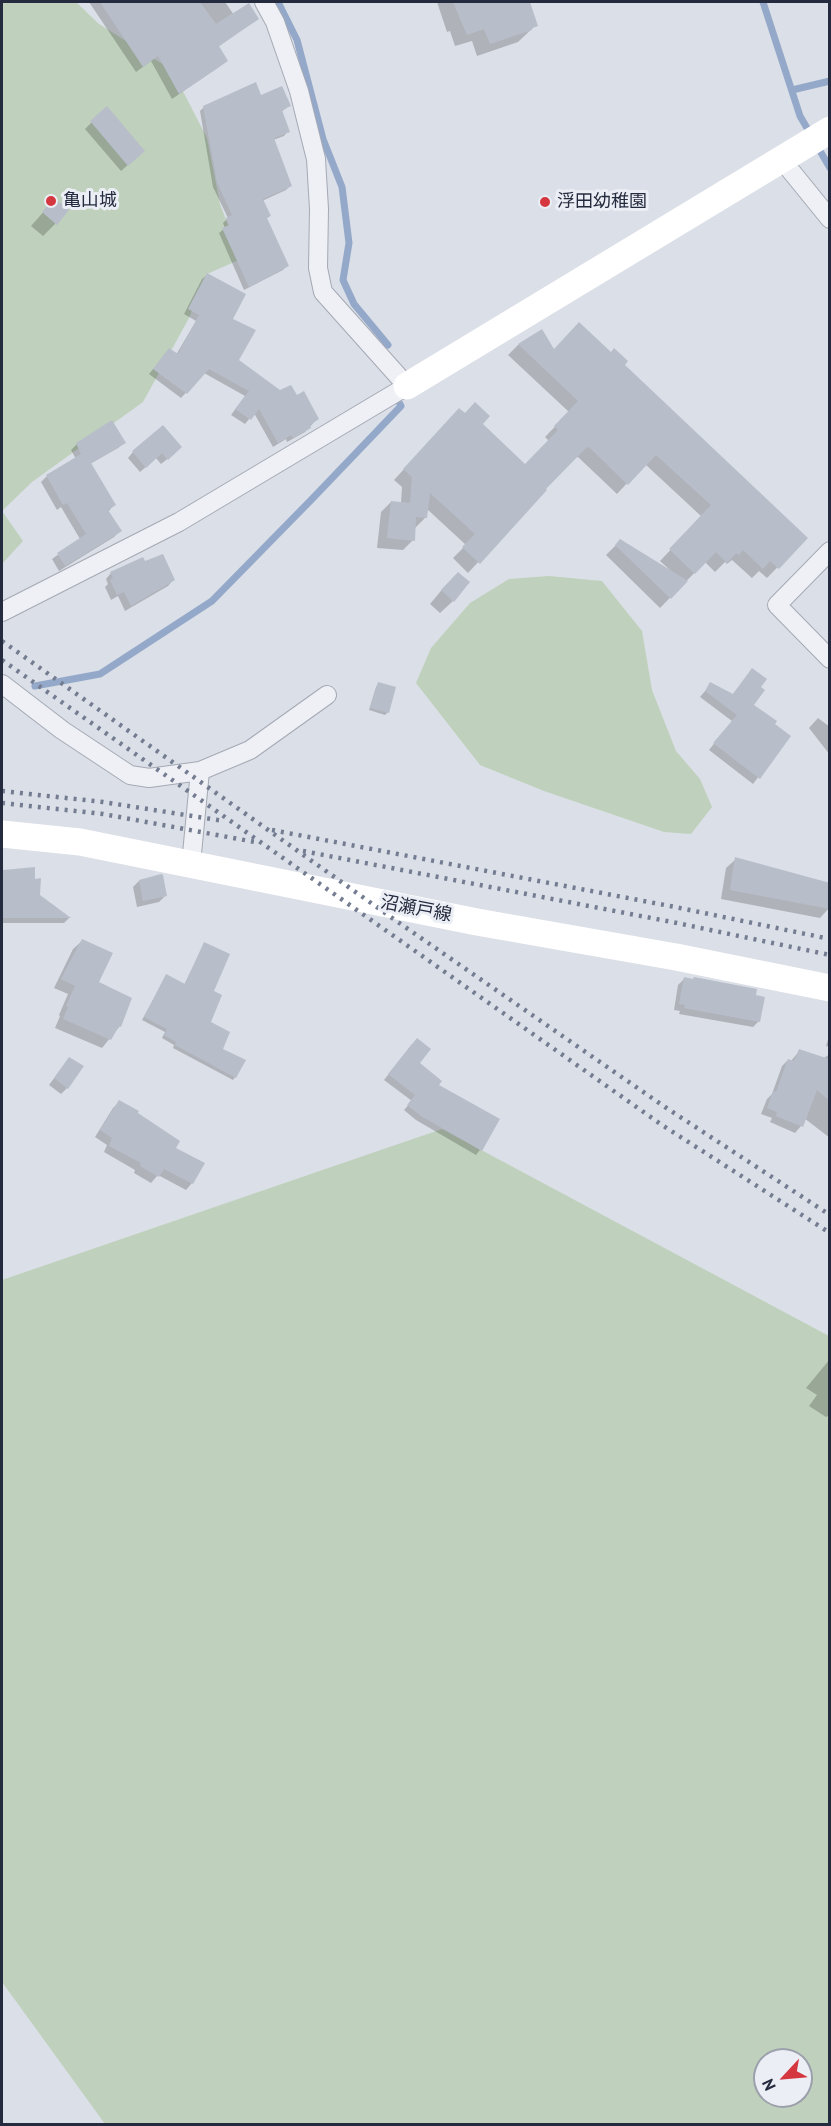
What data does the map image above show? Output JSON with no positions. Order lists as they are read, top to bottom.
{
  "streets": {
    "main road": ["沼瀬戸線"]
  },
  "places": ["亀山城", "浮田幼稚園"],
  "north": "bottom left"
}
